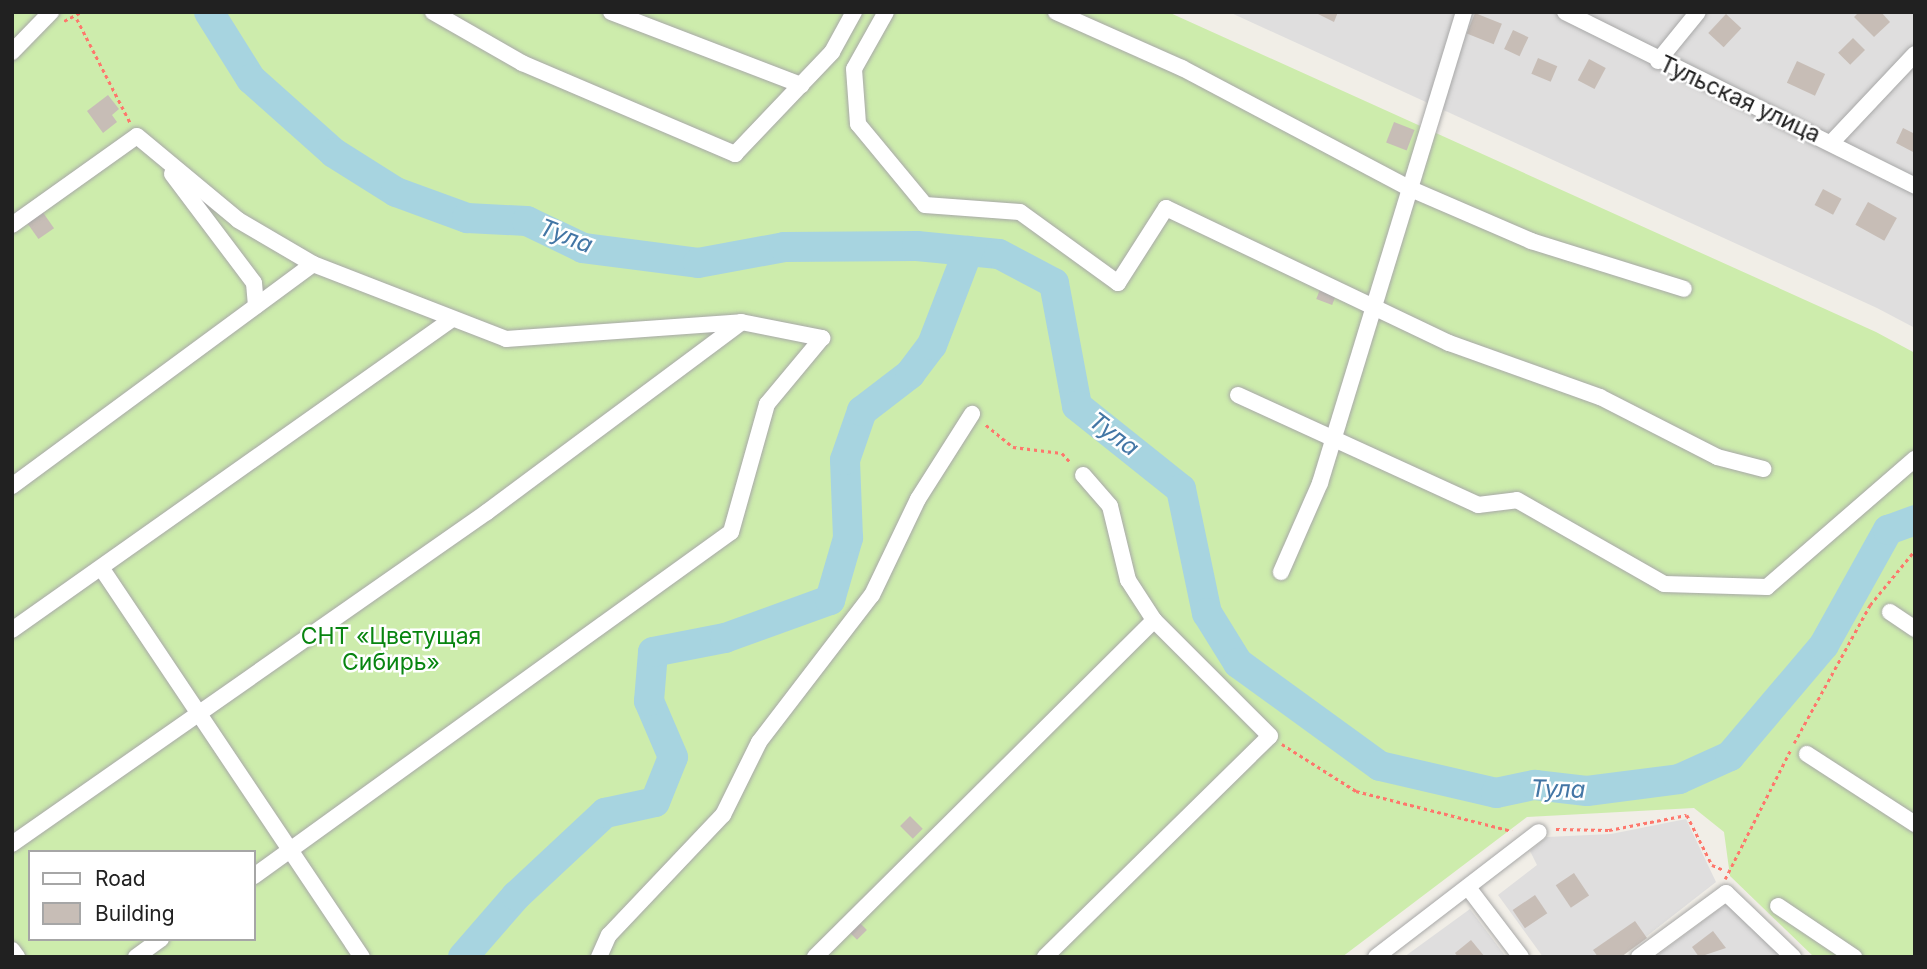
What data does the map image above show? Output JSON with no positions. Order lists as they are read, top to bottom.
{
  "streets": {
    "street": ["Тульская улица"]
  },
  "water": ["Тула"],
  "parks": ["СНТ «Цветущая Сибирь»"],
  "legend": ["Road", "Building"]
}
